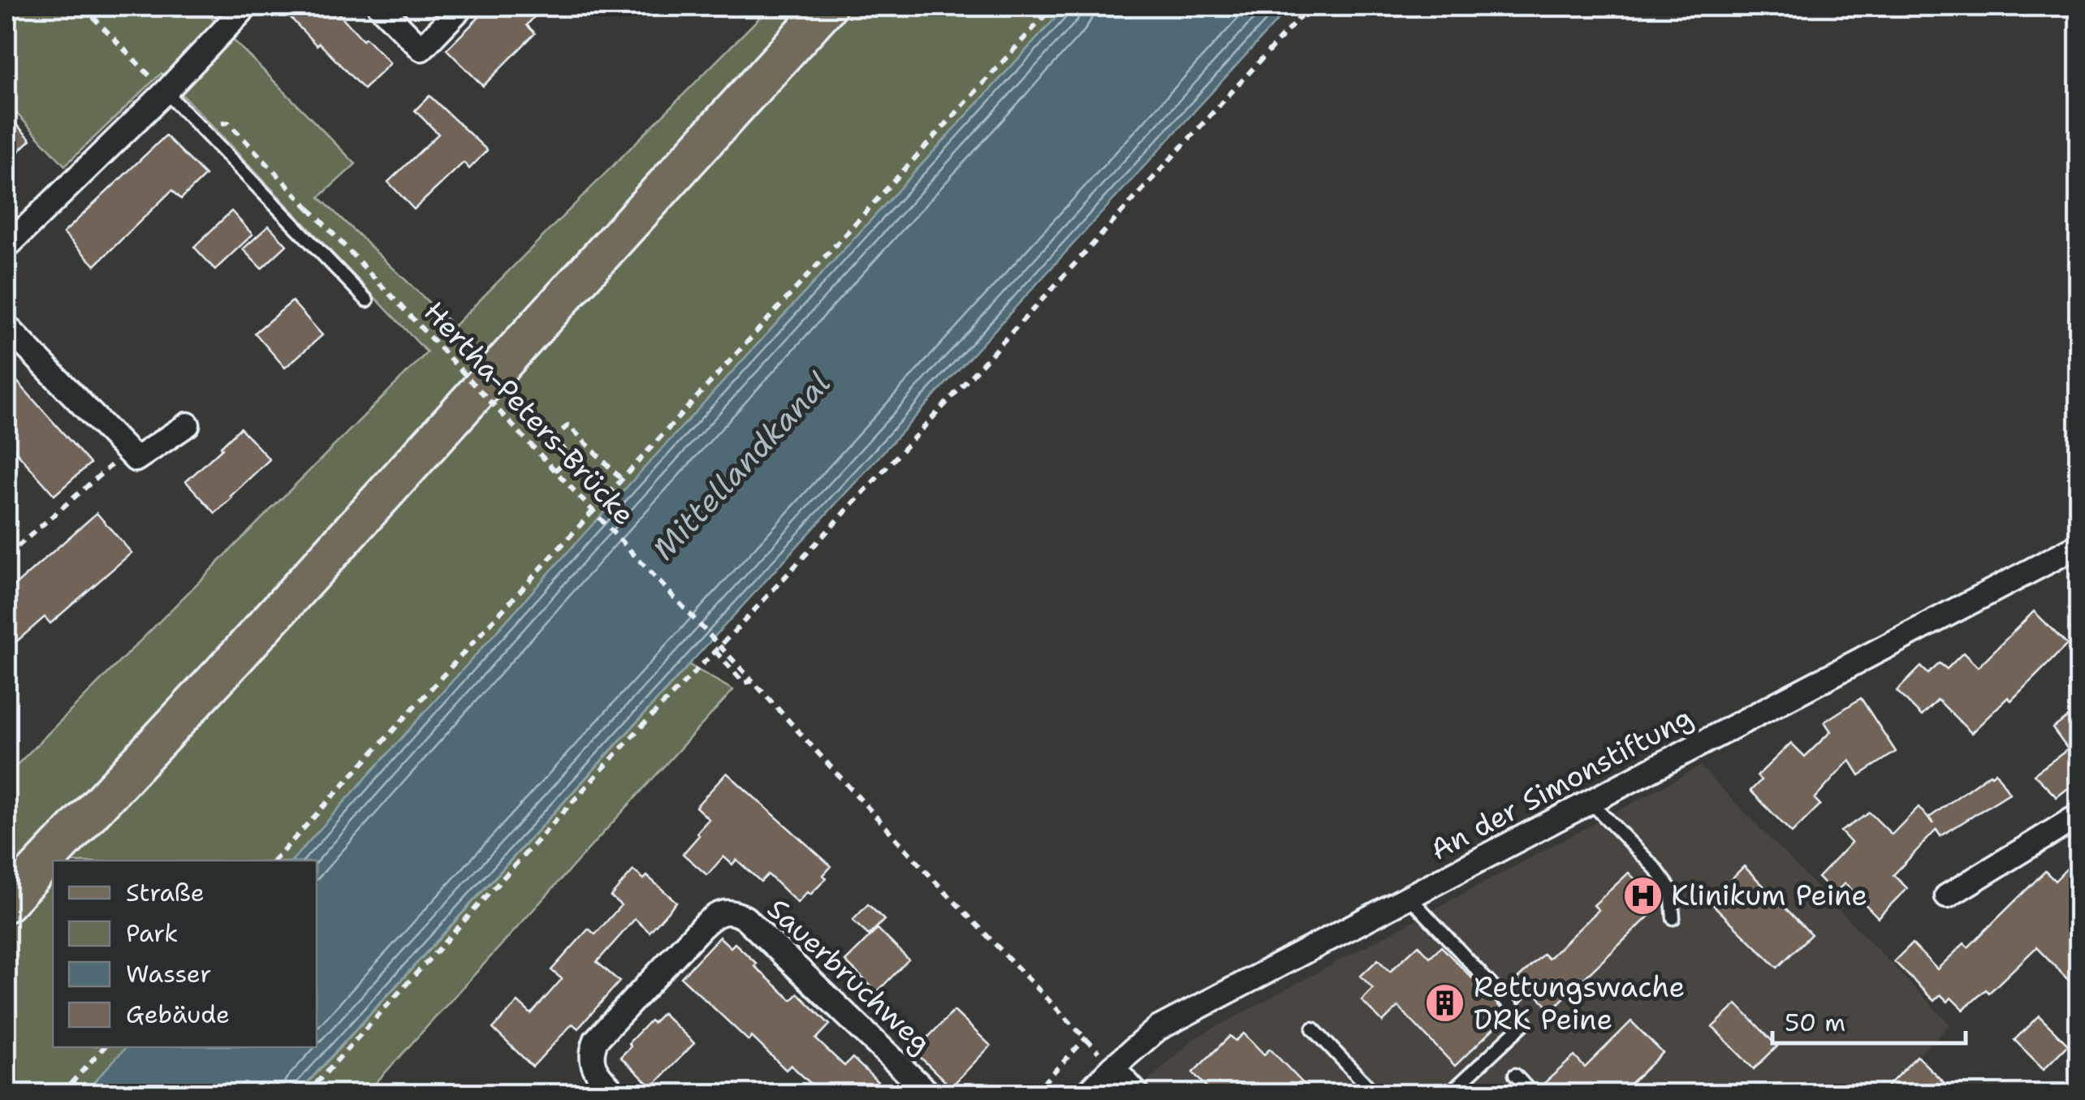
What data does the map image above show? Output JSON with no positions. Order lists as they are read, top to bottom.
{
  "streets": {
    "street": ["An der Simonstiftung", "Sauerbruchweg"],
    "path": ["Hertha-Peters-Brücke"]
  },
  "water": ["Mittellandkanal"],
  "places": {
    "hospital": ["Klinikum Peine"],
    "building": ["Rettungswache DRK Peine"]
  },
  "legend": [
    "Straße",
    "Park",
    "Wasser",
    "Gebäude"
  ],
  "scale_bar": "50 m"
}
